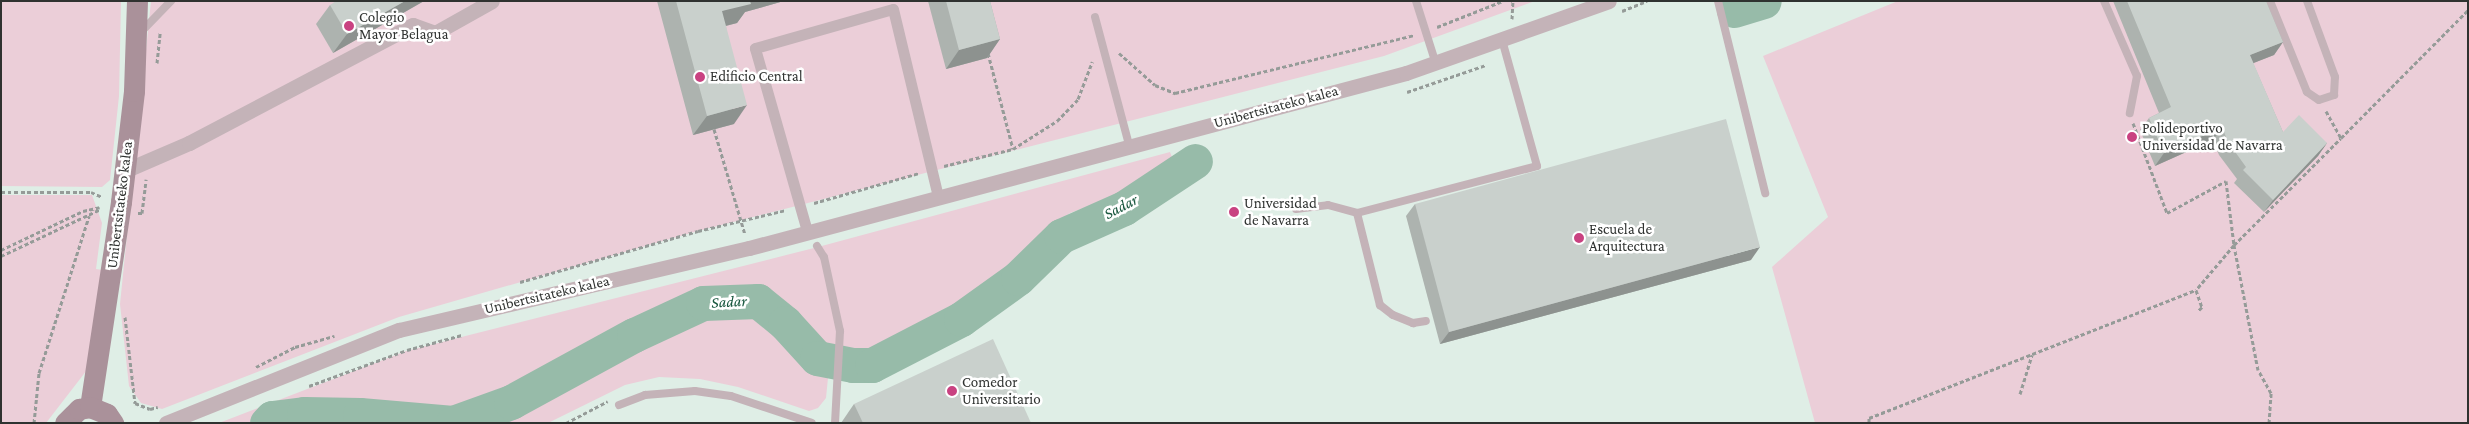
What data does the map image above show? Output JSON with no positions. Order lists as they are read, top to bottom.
{
  "streets": {
    "main road": ["Unibertsitateko kalea"]
  },
  "water": ["Sadar"],
  "places": [
    "Colegio Mayor Belagua",
    "Edificio Central",
    "Polideportivo Universidad de Navarra",
    "Universidad de Navarra",
    "Escuela de Arquitectura",
    "Comedor Universitario"
  ]
}
